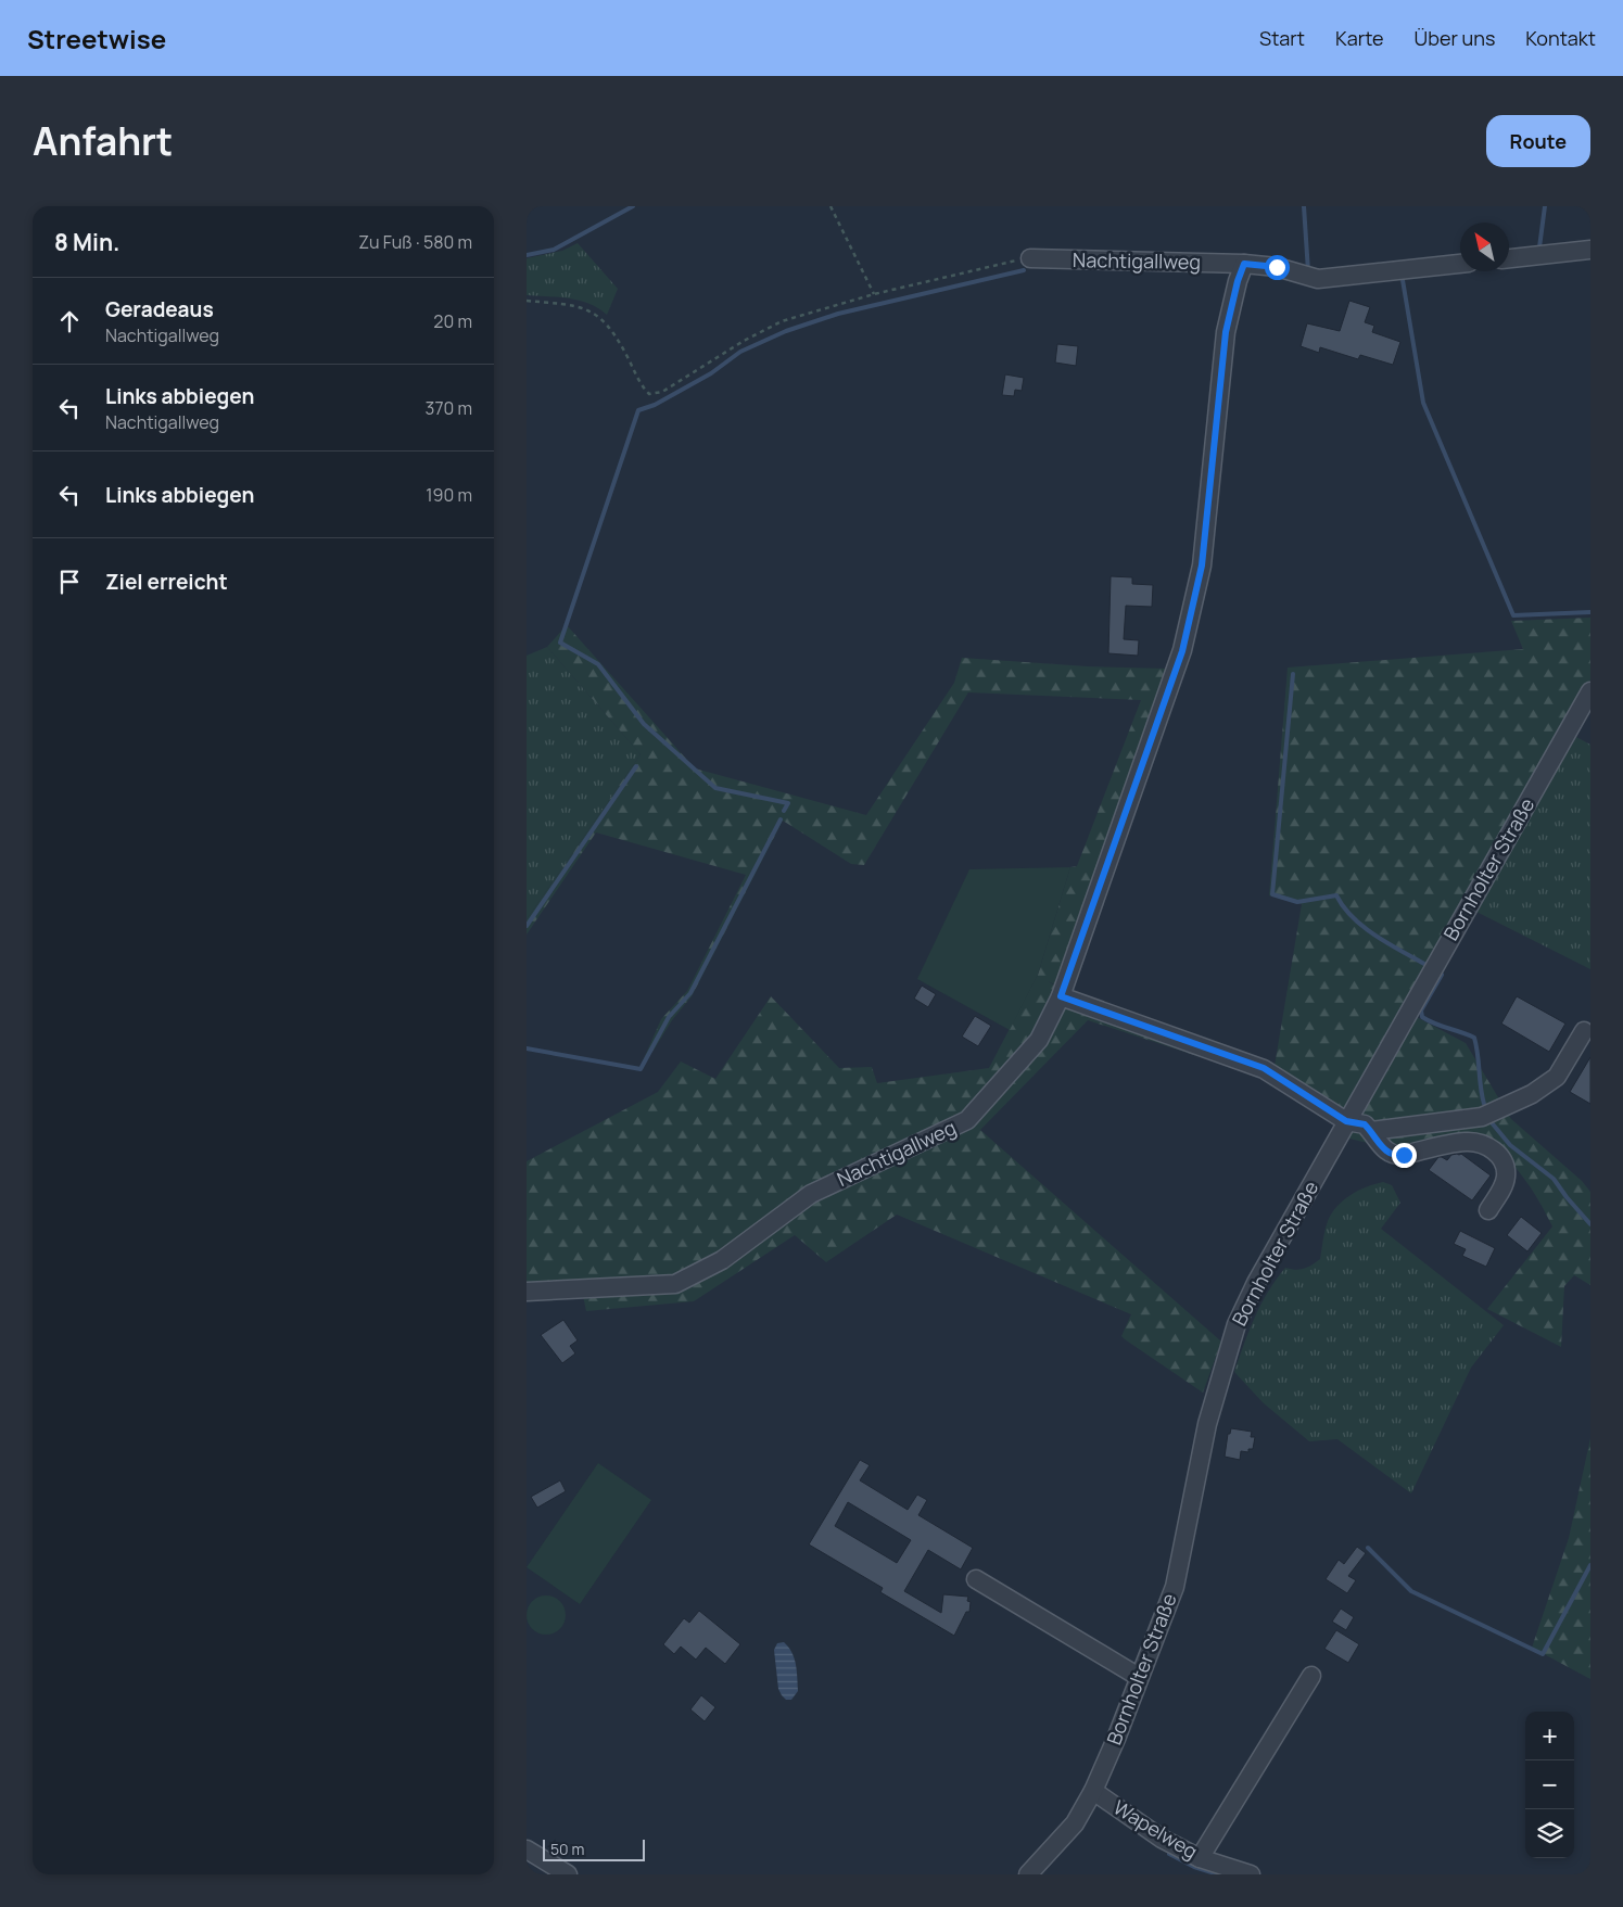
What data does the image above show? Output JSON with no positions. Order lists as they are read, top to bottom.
{
  "streets": {
    "street": ["Nachtigallweg", "Bornholter Straße", "Wapelweg"]
  },
  "crossings": [
    ["Bornholter Straße", "Wapelweg"]
  ],
  "scale_bar": "50 m",
  "north": "top left",
  "page": {
    "header": "Streetwise",
    "nav": [
      "Start",
      "Karte",
      "Über uns",
      "Kontakt"
    ],
    "title": "Anfahrt",
    "buttons": "Route",
    "heading": ["8 Min.", "Zu Fuß · 580 m"],
    "list": [
      ["Geradeaus", "Nachtigallweg", "20 m"],
      ["Links abbiegen", "Nachtigallweg", "370 m"],
      ["Links abbiegen", "190 m"],
      "Ziel erreicht"
    ],
    "map_buttons": ["+", "−"],
    "scale": "50 m"
  }
}
